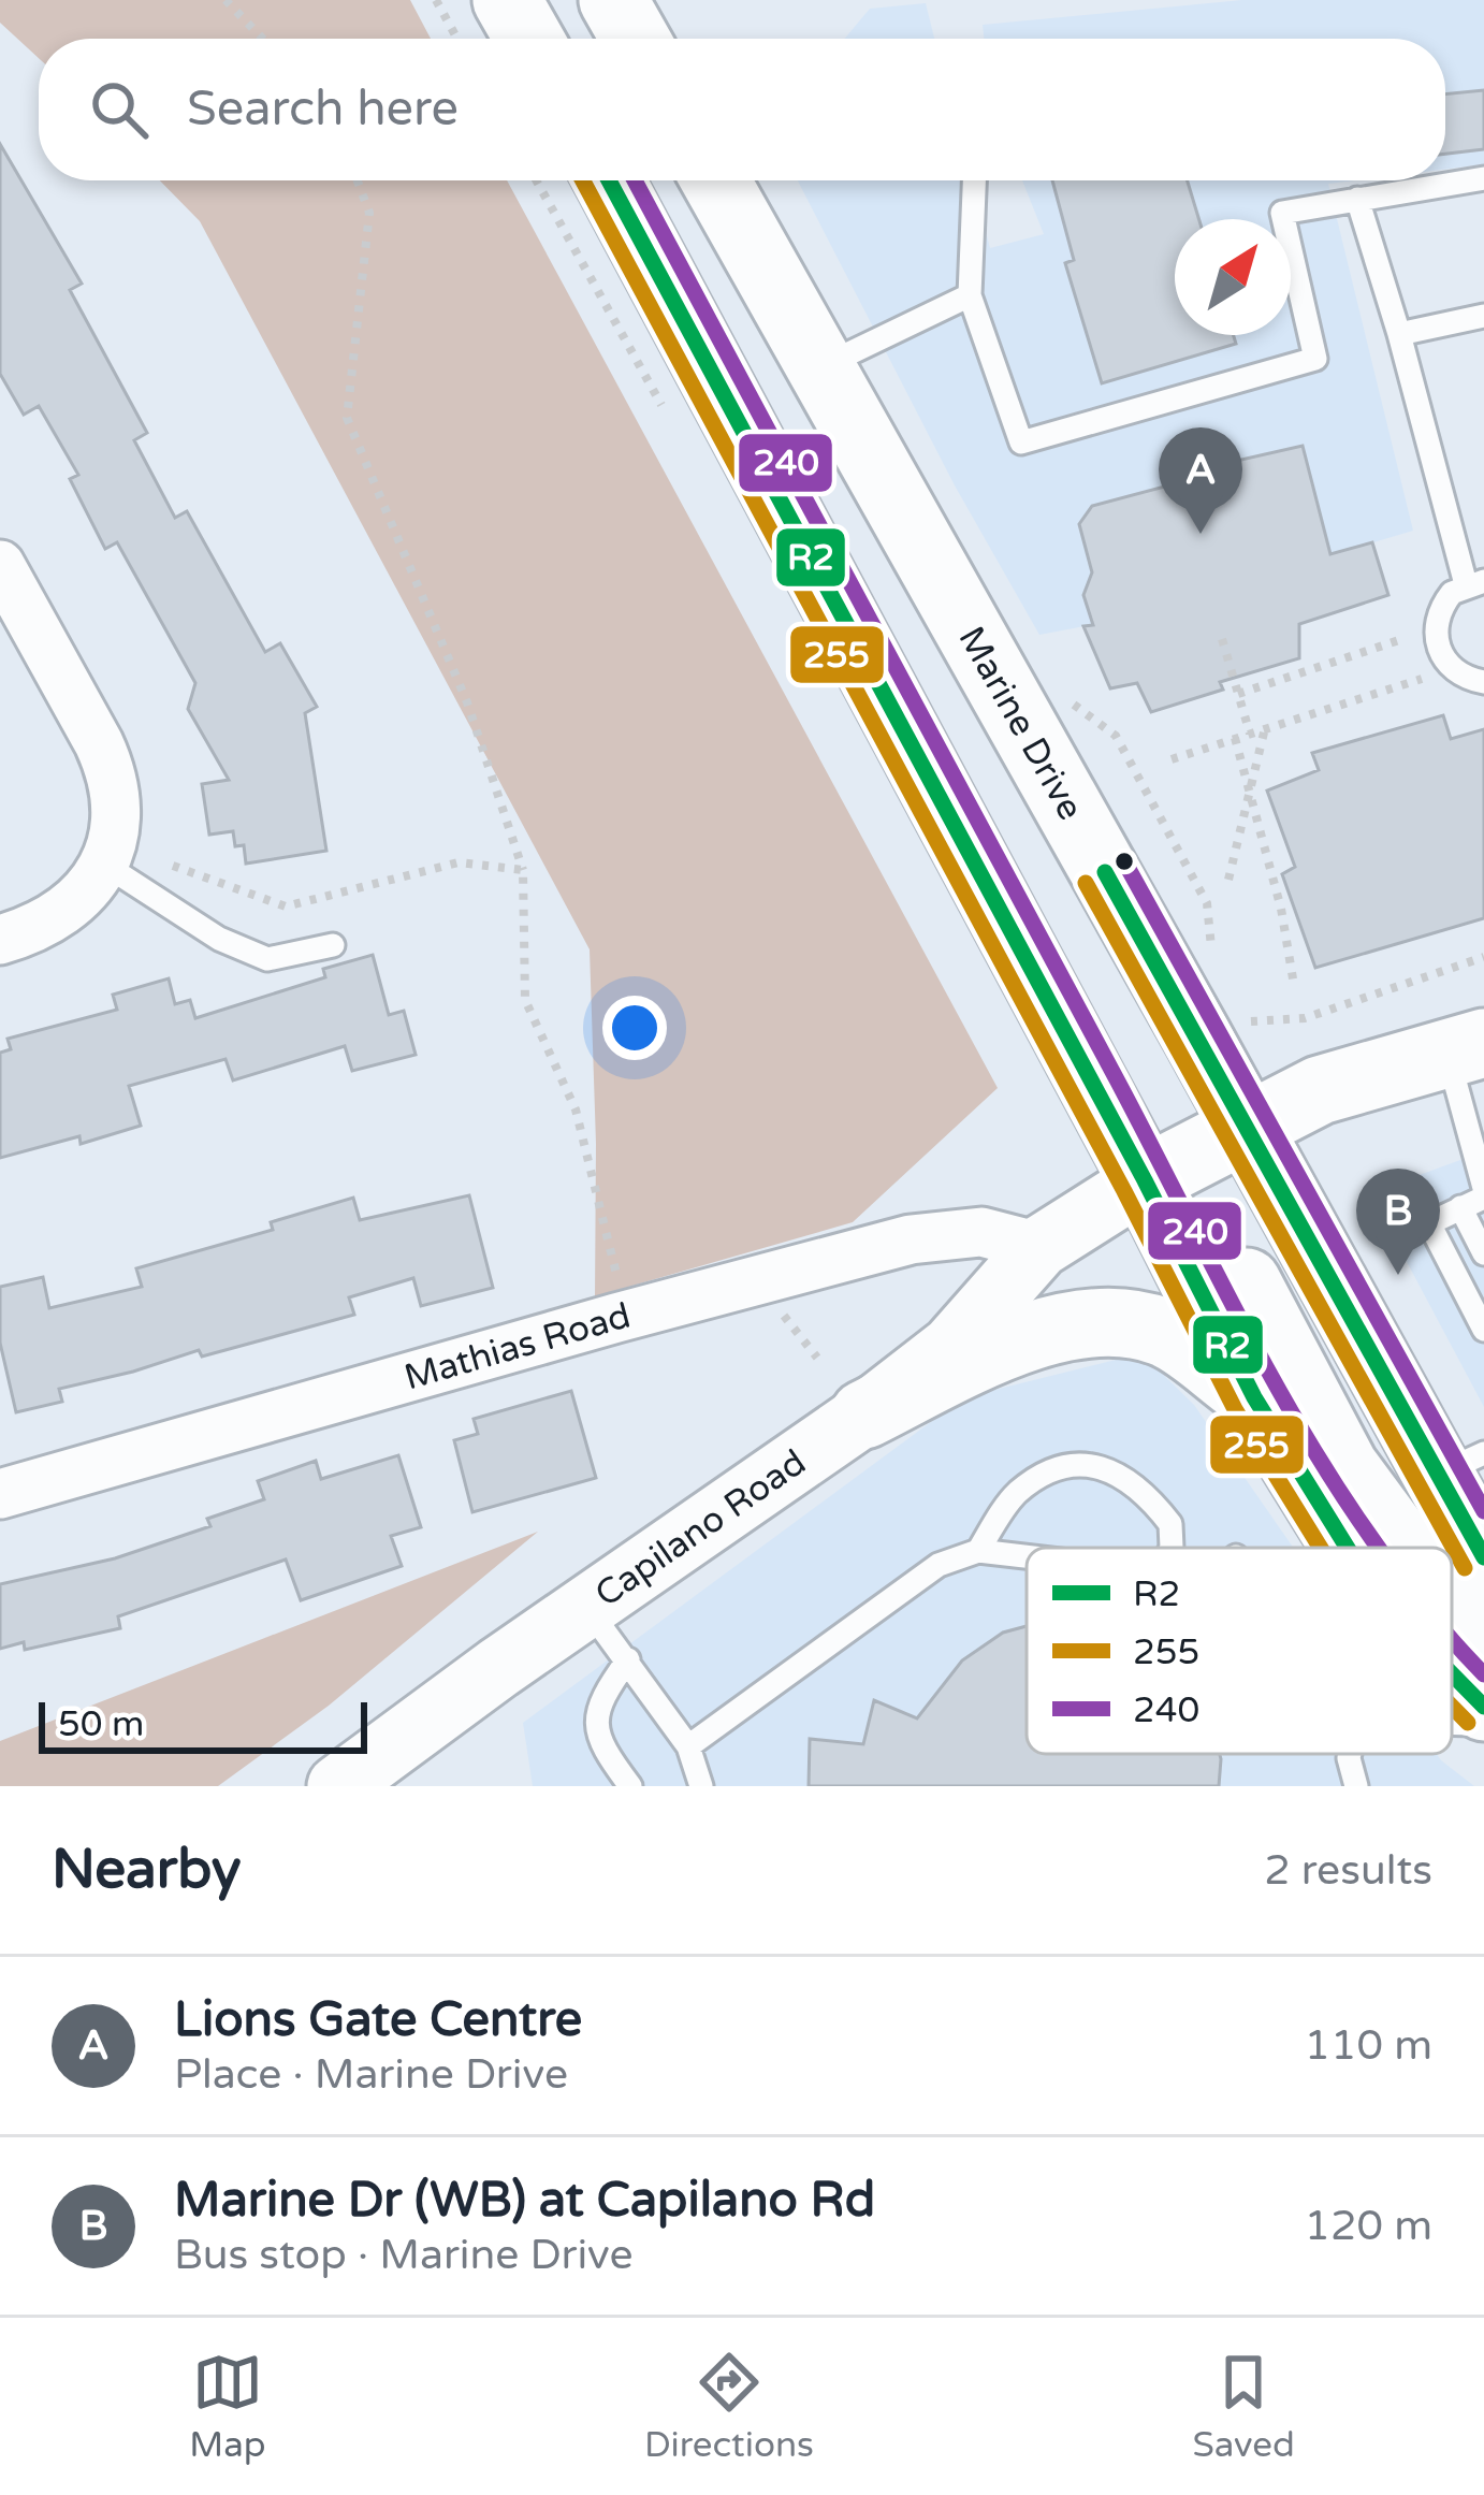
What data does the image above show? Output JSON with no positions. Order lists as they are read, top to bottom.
{
  "streets": {
    "main road": ["Marine Drive"],
    "street": ["Mathias Road", "Capilano Road"]
  },
  "crossings": [
    ["Mathias Road", "Capilano Road"]
  ],
  "lines": ["transit line R2", "transit line 255", "transit line 240"],
  "legend": ["R2", "255", "240"],
  "scale_bar": "50 m",
  "north": "top right",
  "page": {
    "search": "Search here",
    "pins": ["A", "B"],
    "scale": "50 m",
    "heading": ["Nearby", "2 results"],
    "list": [
      {
        "mark": "A",
        "name": "Lions Gate Centre",
        "note": "Place · Marine Drive",
        "value": "110 m"
      },
      {
        "mark": "B",
        "name": "Marine Dr (WB) at Capilano Rd",
        "note": "Bus stop · Marine Drive",
        "value": "120 m"
      }
    ],
    "nav": ["Map", "Directions", "Saved"]
  }
}
